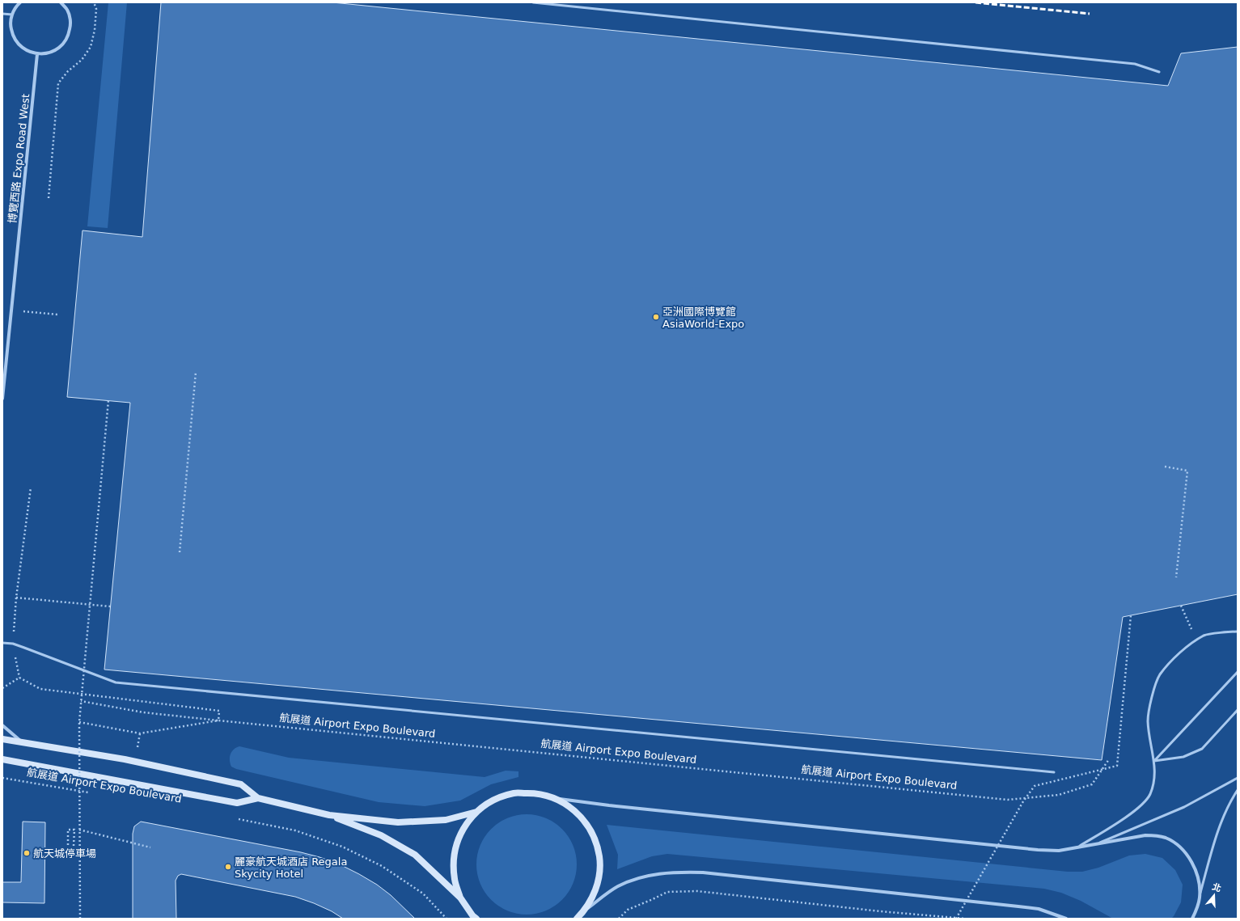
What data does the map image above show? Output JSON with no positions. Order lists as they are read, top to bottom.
{
  "streets": {
    "street": ["博覽西路 Expo Road West", "航展道 Airport Expo Boulevard"]
  },
  "places": ["亞洲國際博覽館 AsiaWorld-Expo", "航天城停車場", "麗豪航天城酒店 Regala Skycity Hotel"],
  "north": "top"
}
